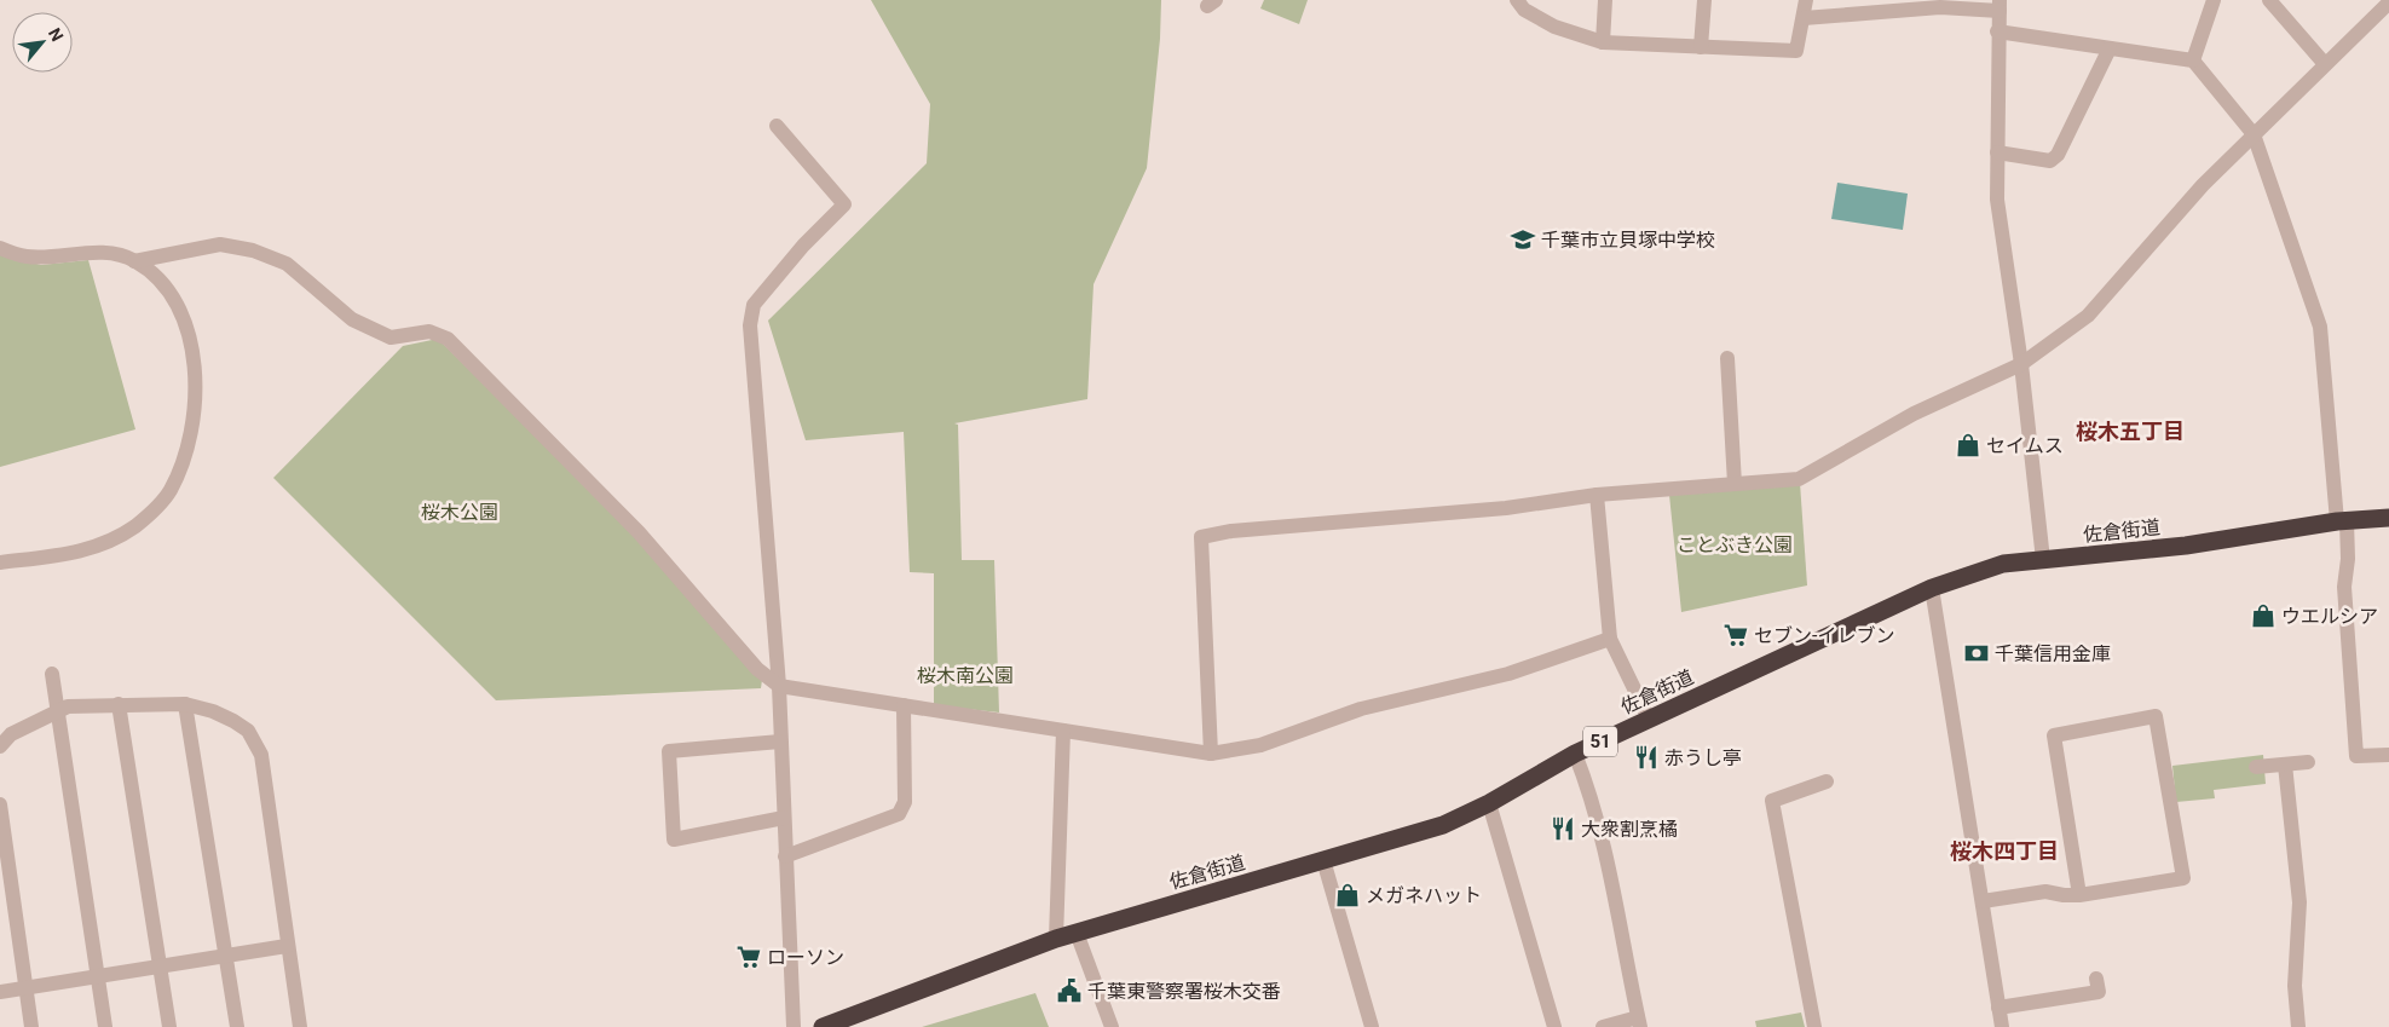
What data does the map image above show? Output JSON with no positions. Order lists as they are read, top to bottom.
{
  "streets": {
    "highway": ["佐倉街道", "51"]
  },
  "districts": ["桜木五丁目", "桜木四丁目"],
  "parks": ["桜木公園", "ことぶき公園", "桜木南公園"],
  "places": {
    "school or university": ["千葉市立貝塚中学校"],
    "shop": ["セイムス", "ウエルシア", "メガネハット"],
    "supermarket": ["セブン-イレブン", "ローソン"],
    "bank": ["千葉信用金庫"],
    "restaurant": ["赤うし亭", "大衆割烹橘"],
    "public building": ["千葉東警察署桜木交番"]
  },
  "north": "top right"
}
